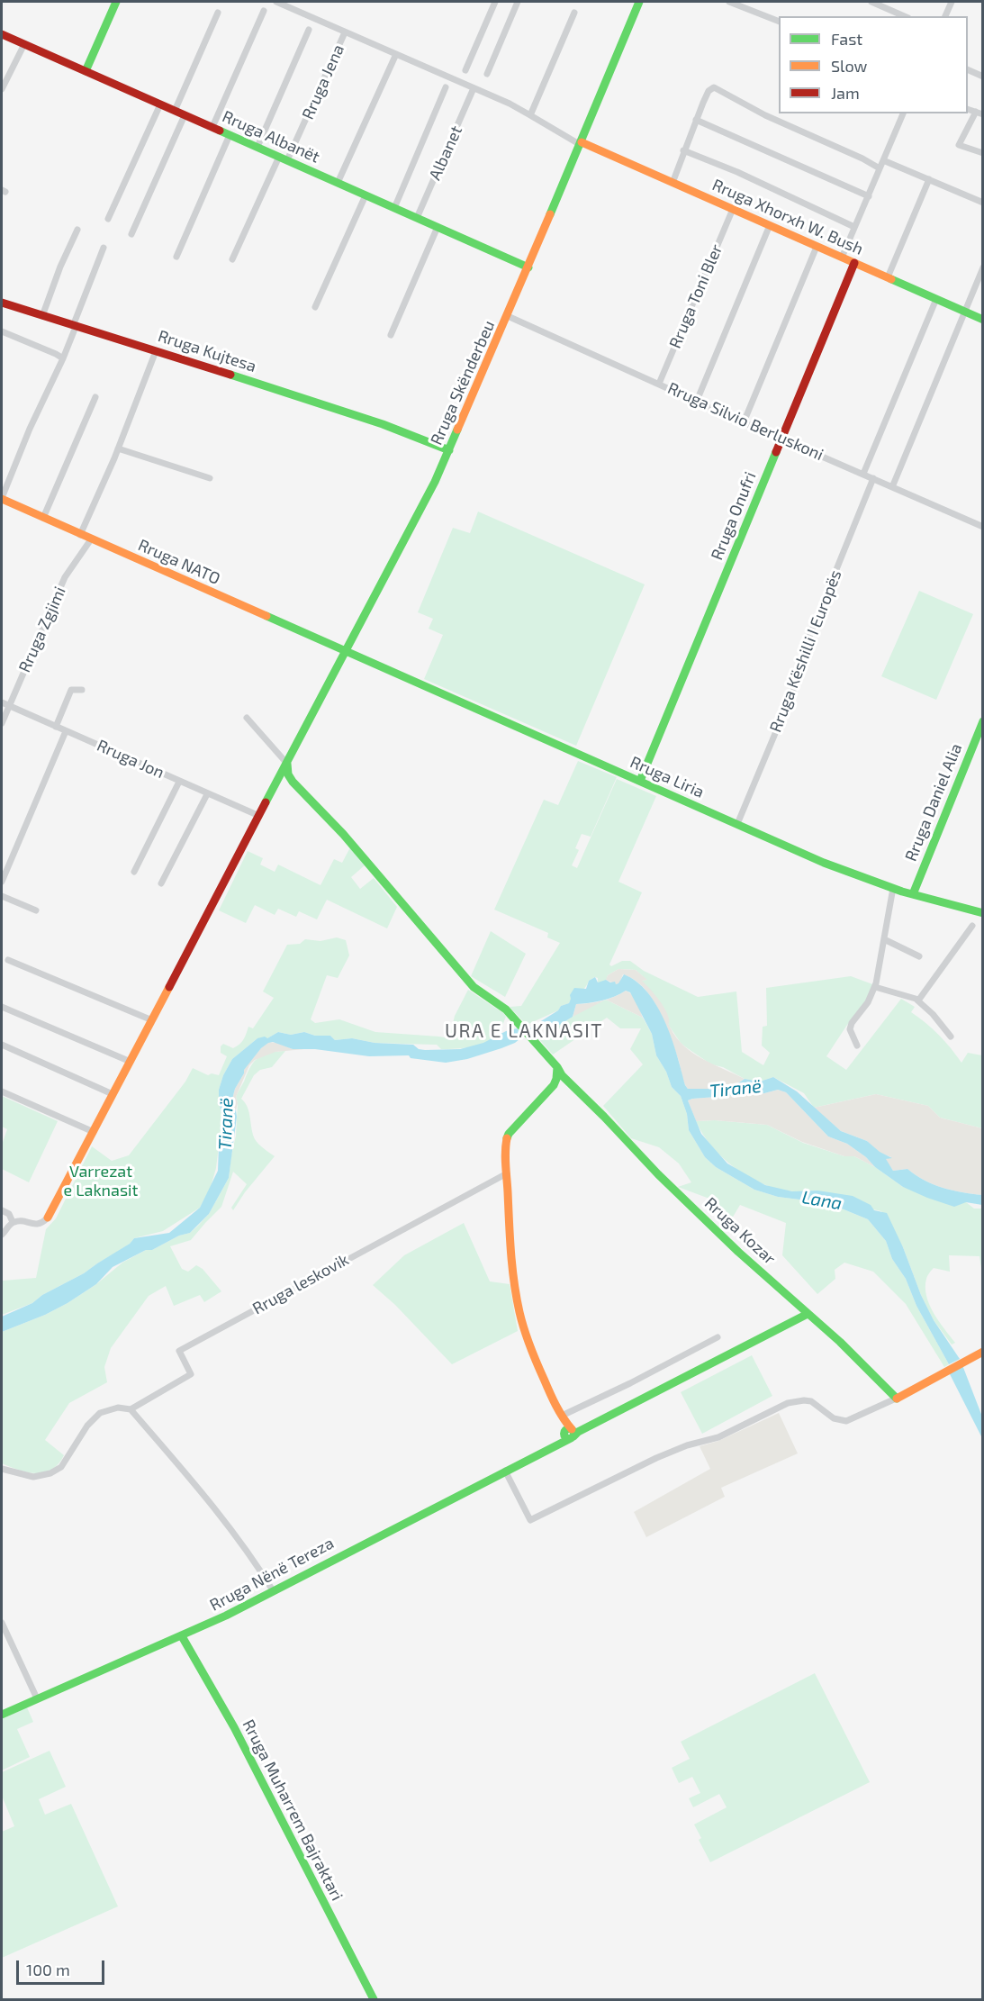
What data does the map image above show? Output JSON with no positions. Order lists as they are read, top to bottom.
{
  "streets": {
    "street": [
      "Rruga Jena",
      "Rruga Albanët",
      "Albanet",
      "Rruga Xhorxh W. Bush",
      "Rruga Toni Bler",
      "Rruga Kujtesa",
      "Rruga Skënderbeu",
      "Rruga Silvio Berluskoni",
      "Rruga Onufri",
      "Rruga NATO",
      "Rruga Zgjimi",
      "Rruga Këshilli I Europës",
      "Rruga Jon",
      "Rruga Liria",
      "Rruga Daniel Alia",
      "Rruga Kozar",
      "Rruga leskovik",
      "Rruga Nënë Tereza",
      "Rruga Muharrem Bajraktari"
    ]
  },
  "crossings": [
    ["Rruga Jena", "Rruga Albanët"],
    ["Rruga Albanët", "Albanet"],
    ["Rruga Albanët", "Rruga Skënderbeu"],
    ["Rruga Xhorxh W. Bush", "Rruga Toni Bler"],
    ["Rruga Xhorxh W. Bush", "Rruga Skënderbeu"],
    ["Rruga Xhorxh W. Bush", "Rruga Onufri"],
    ["Rruga Toni Bler", "Rruga Silvio Berluskoni"],
    ["Rruga Kujtesa", "Rruga Skënderbeu"],
    ["Rruga Skënderbeu", "Rruga Silvio Berluskoni"],
    ["Rruga Skënderbeu", "Rruga NATO"],
    ["Rruga Skënderbeu", "Rruga Jon"],
    ["Rruga Skënderbeu", "Rruga Liria"],
    ["Rruga Silvio Berluskoni", "Rruga Onufri"],
    ["Rruga Silvio Berluskoni", "Rruga Këshilli I Europës"],
    ["Rruga Onufri", "Rruga Liria"],
    ["Rruga NATO", "Rruga Zgjimi"],
    ["Rruga NATO", "Rruga Liria"],
    ["Rruga Zgjimi", "Rruga Jon"],
    ["Rruga Këshilli I Europës", "Rruga Liria"],
    ["Rruga Liria", "Rruga Daniel Alia"],
    ["Rruga Kozar", "Rruga Nënë Tereza"],
    ["Rruga Nënë Tereza", "Rruga Muharrem Bajraktari"]
  ],
  "districts": ["URA E LAKNASIT"],
  "water": ["Tiranë", "Lana"],
  "parks": ["Varrezat e Laknasit"],
  "legend": ["Fast", "Slow", "Jam"],
  "scale_bar": "100 m"
}
